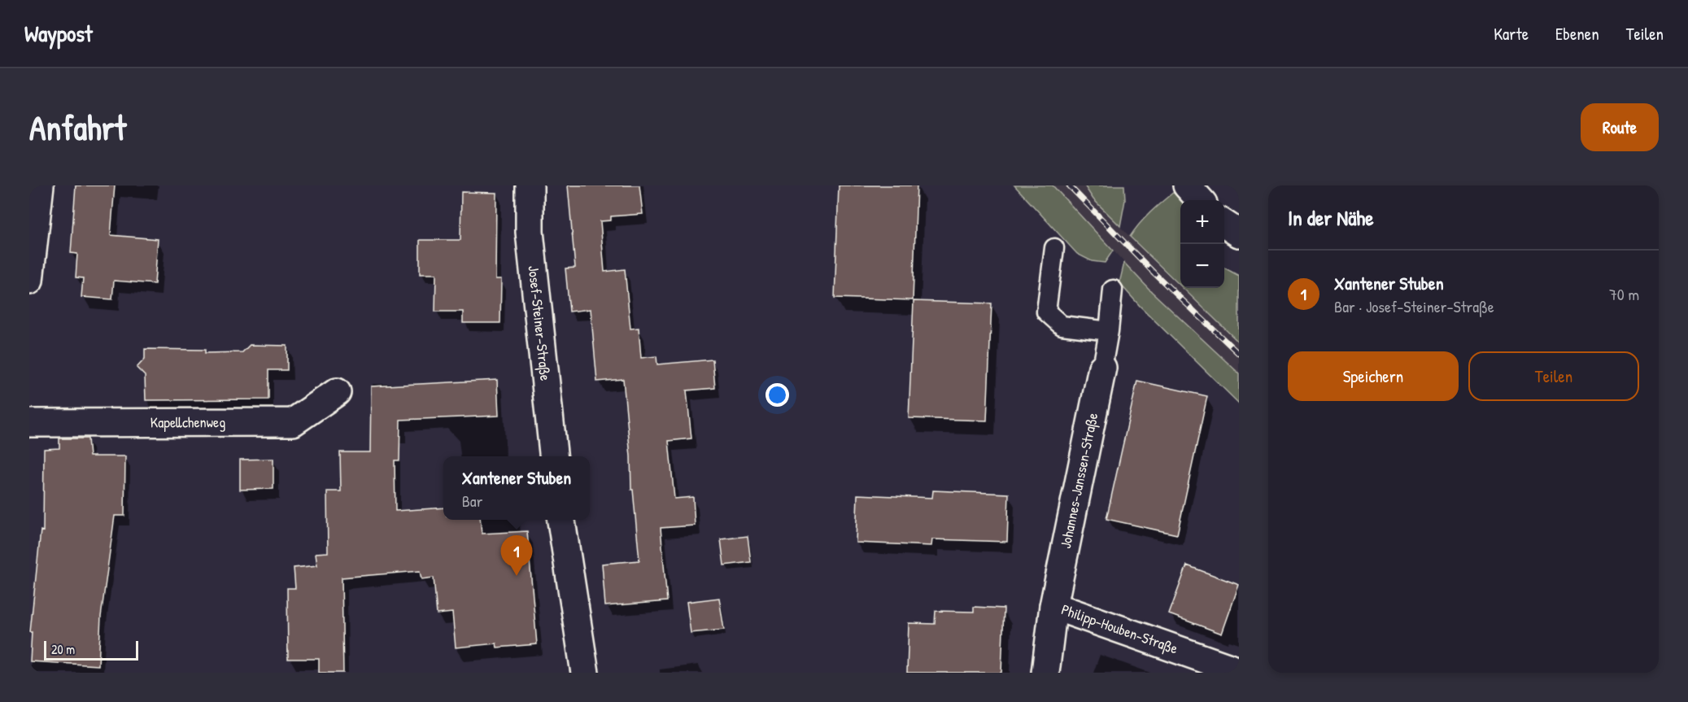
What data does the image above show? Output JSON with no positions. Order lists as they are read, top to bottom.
{
  "streets": {
    "street": [
      "Josef-Steiner-Straße",
      "Kapellchenweg",
      "Johannes-Janssen-Straße",
      "Philipp-Houben-Straße"
    ]
  },
  "crossings": [
    ["Johannes-Janssen-Straße", "Philipp-Houben-Straße"]
  ],
  "scale_bar": "20 m",
  "page": {
    "header": "Waypost",
    "nav": ["Karte", "Ebenen", "Teilen"],
    "buttons": [
      "Route",
      ["Speichern", "Teilen"]
    ],
    "title": "Anfahrt",
    "heading": "In der Nähe",
    "map_buttons": ["+", "−"],
    "list": [
      {
        "mark": "1",
        "name": "Xantener Stuben",
        "note": "Bar · Josef-Steiner-Straße",
        "value": "70 m"
      }
    ],
    "popup": ["Xantener Stuben", "Bar"],
    "pins": "1",
    "scale": "20 m"
  }
}
